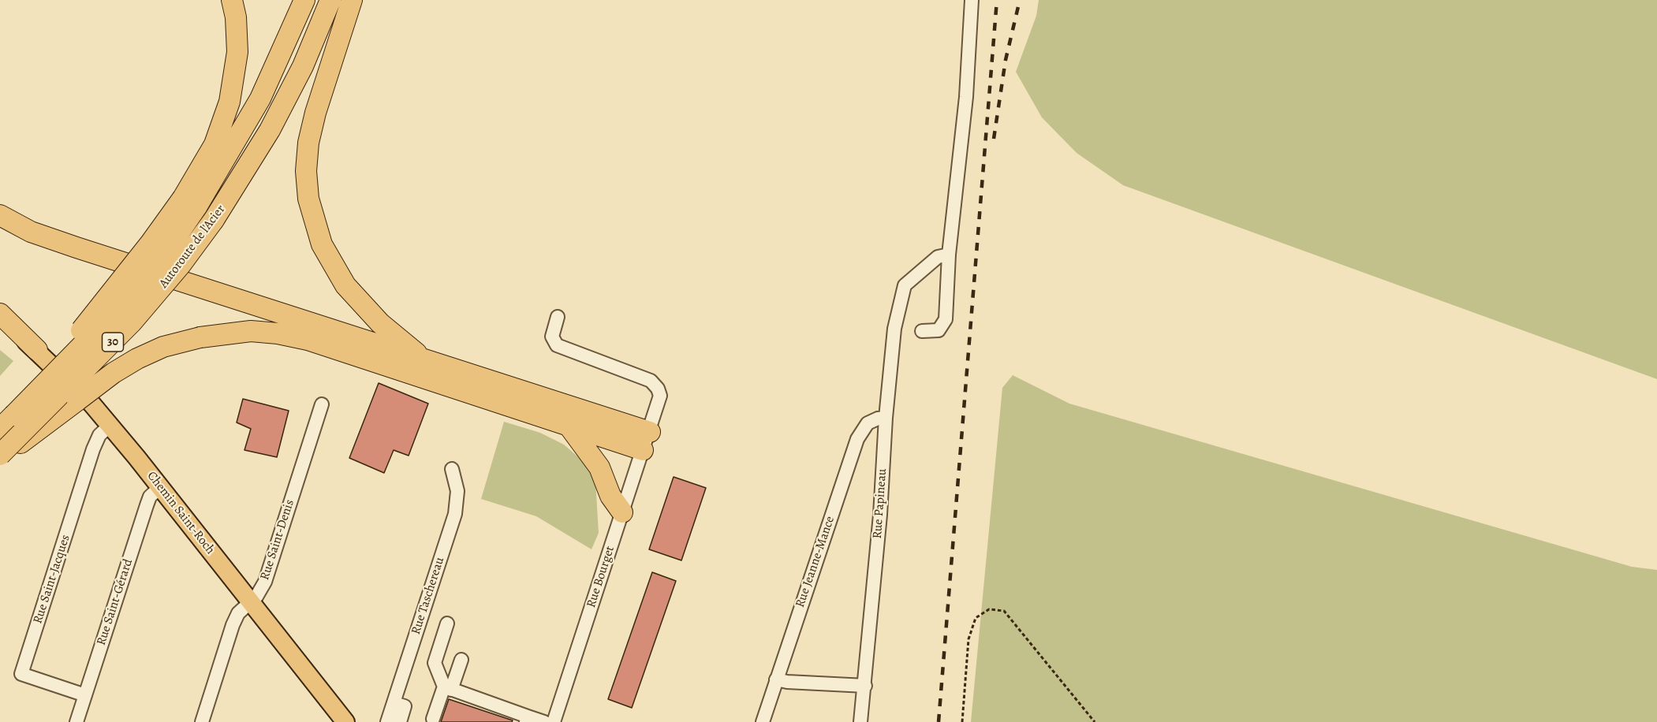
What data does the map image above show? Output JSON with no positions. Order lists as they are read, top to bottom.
{
  "streets": {
    "highway": ["Autoroute de l'Acier", "30"],
    "main road": ["Chemin Saint-Roch"],
    "street": [
      "Rue Papineau",
      "Rue Saint-Denis",
      "Rue Jeanne-Mance",
      "Rue Bourget",
      "Rue Saint-Jacques",
      "Rue Taschereau",
      "Rue Saint-Gérard"
    ]
  },
  "crossings": [
    ["Rue Papineau", "Rue Jeanne-Mance"],
    ["Chemin Saint-Roch", "Rue Saint-Denis"],
    ["Chemin Saint-Roch", "Rue Saint-Jacques"],
    ["Chemin Saint-Roch", "Rue Saint-Gérard"],
    ["Rue Saint-Jacques", "Rue Saint-Gérard"]
  ]
}
